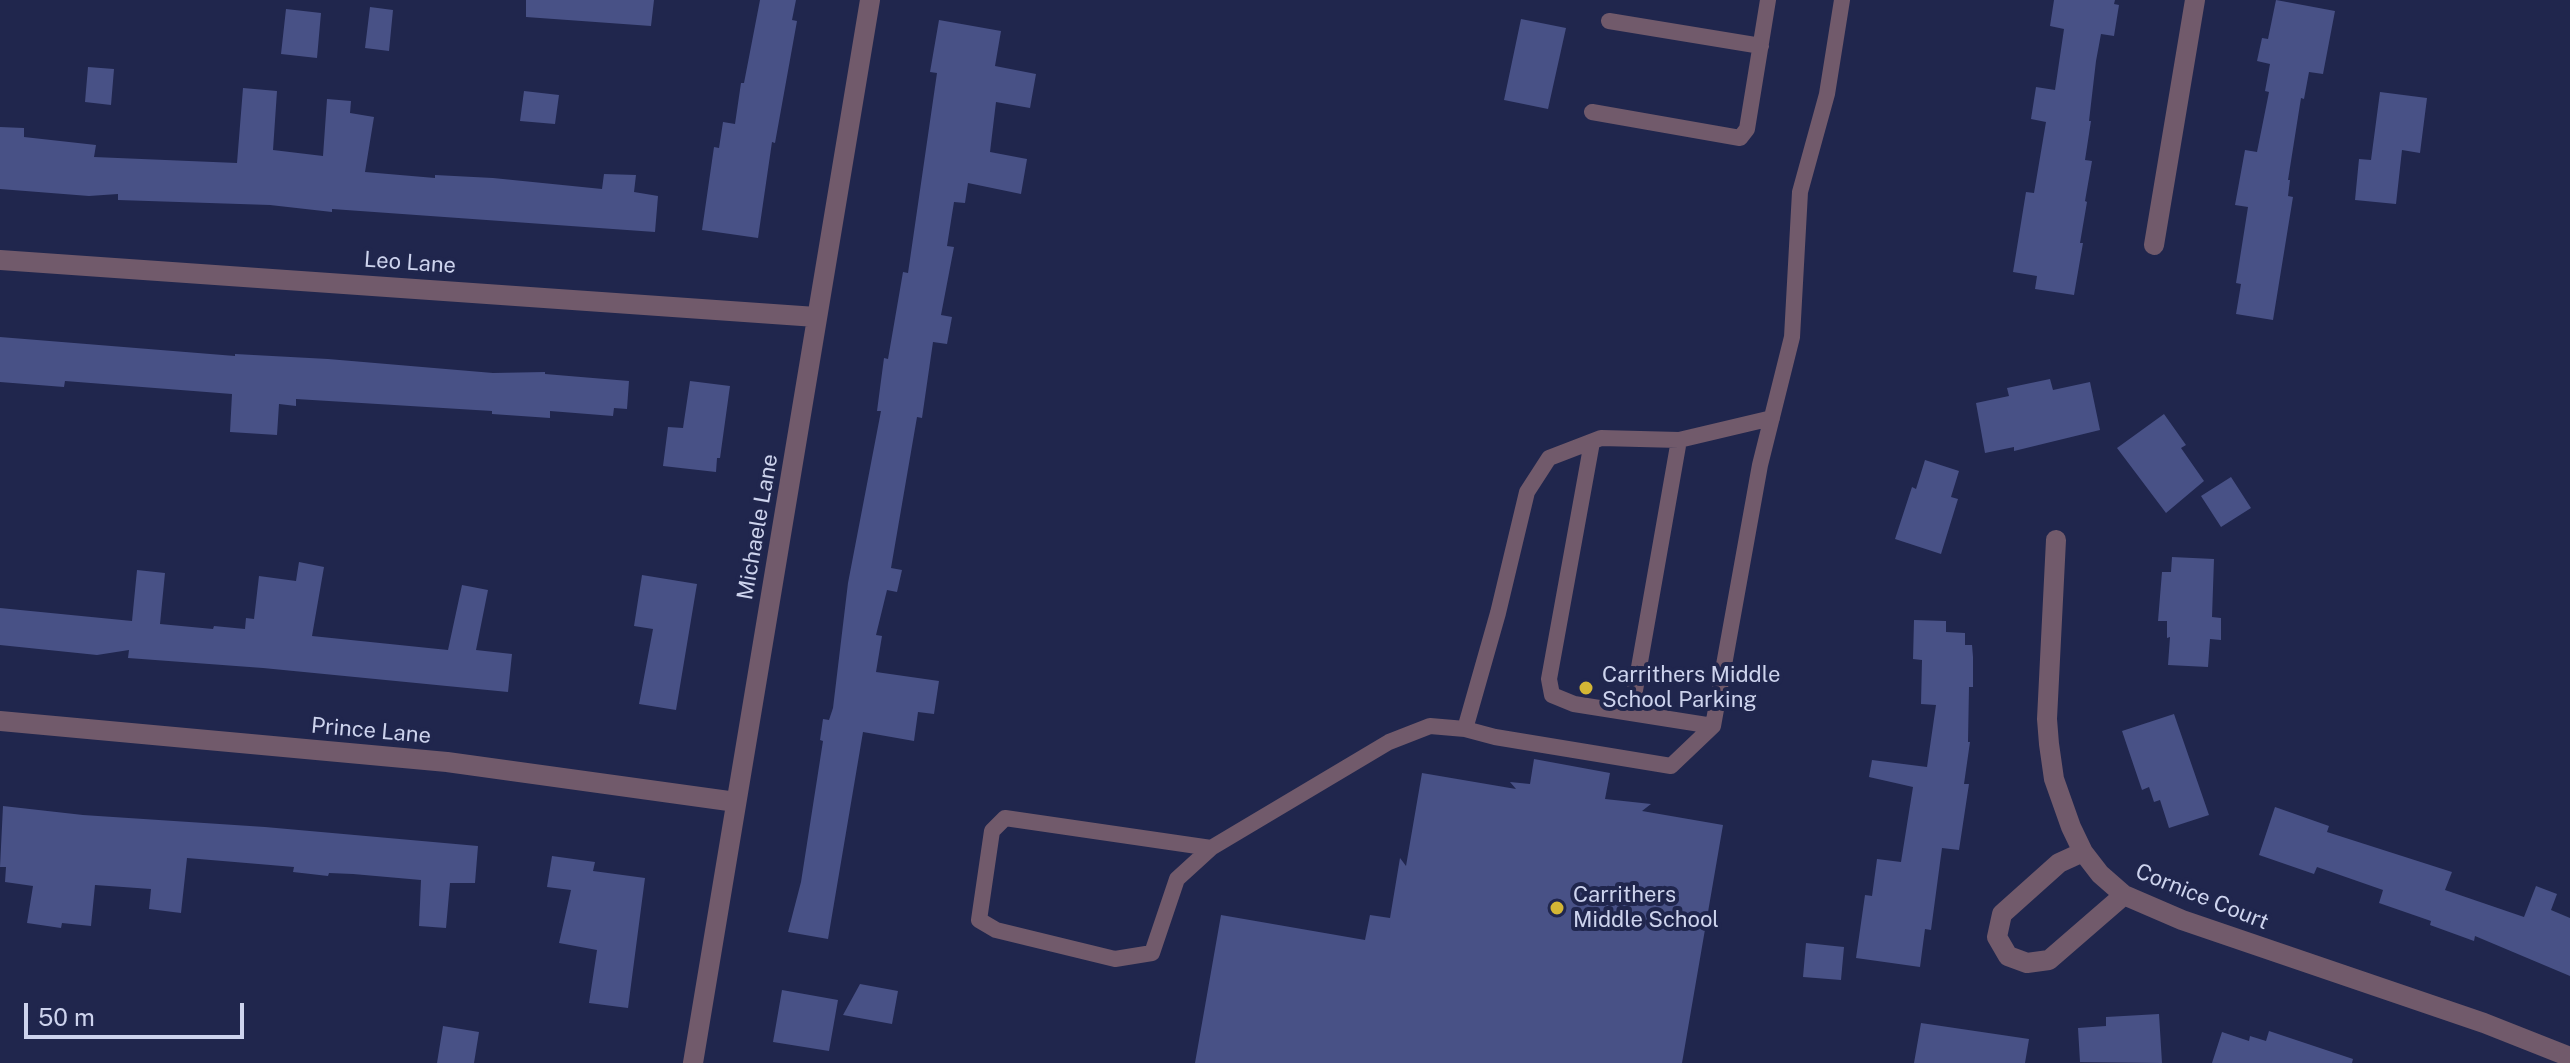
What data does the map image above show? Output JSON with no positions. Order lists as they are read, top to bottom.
{
  "streets": {
    "street": [
      "Leo Lane",
      "Michaele Lane",
      "Prince Lane",
      "Cornice Court"
    ]
  },
  "crossings": [
    ["Leo Lane", "Michaele Lane"],
    ["Michaele Lane", "Prince Lane"]
  ],
  "places": ["Carrithers Middle School Parking", "Carrithers Middle School"],
  "scale_bar": "50 m"
}
